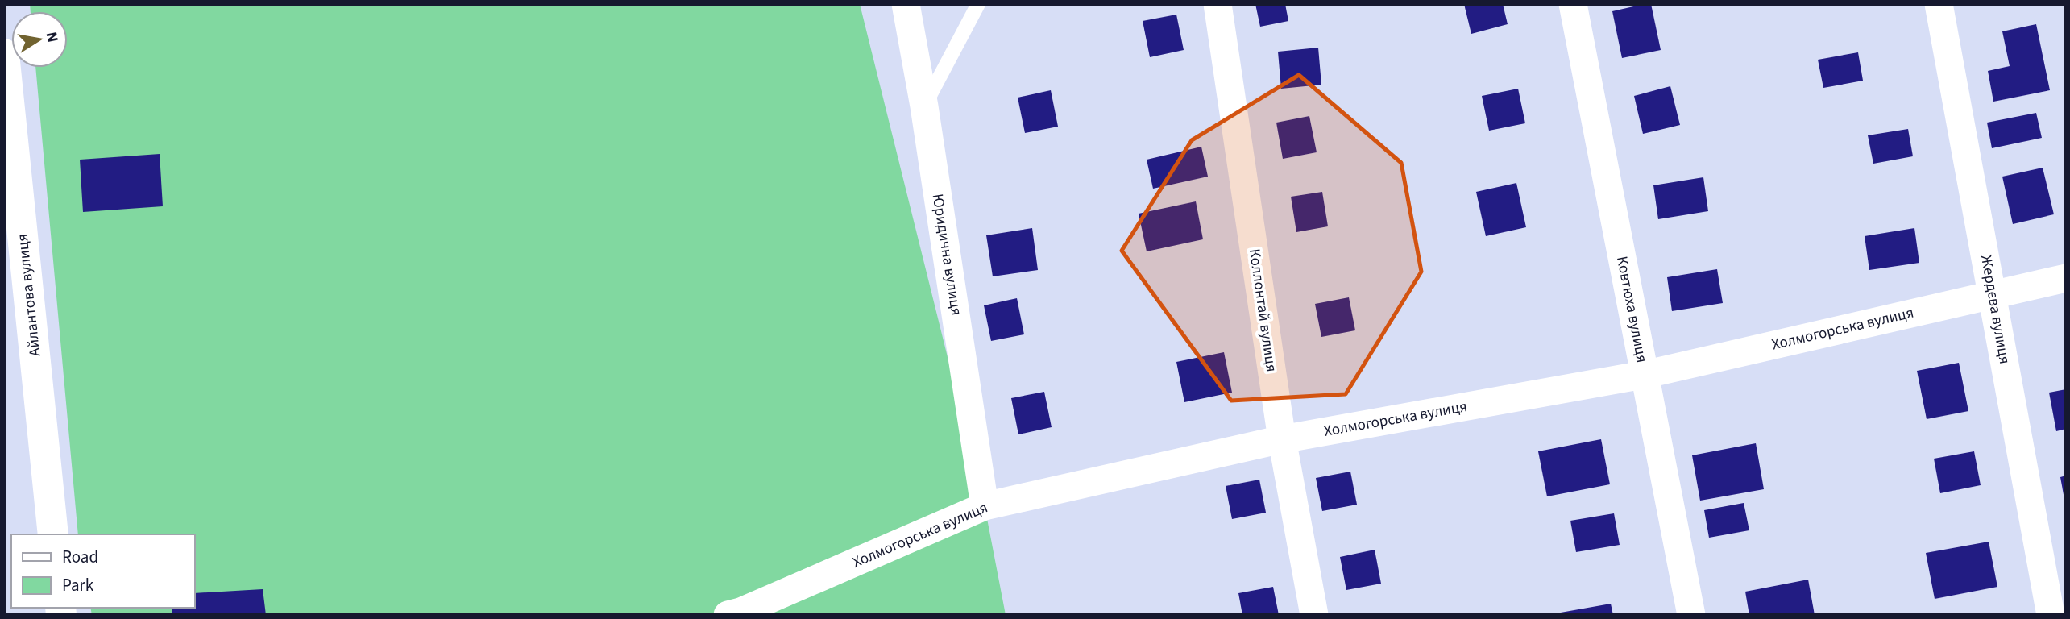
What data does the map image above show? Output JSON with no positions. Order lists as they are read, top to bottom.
{
  "streets": {
    "street": [
      "Юридична вулиця",
      "Айлантова вулиця",
      "Ковтюха вулиця",
      "Жердєва вулиця",
      "Коллонтай вулиця",
      "Холмогорська вулиця"
    ]
  },
  "crossings": [
    ["Юридична вулиця", "Холмогорська вулиця"],
    ["Ковтюха вулиця", "Холмогорська вулиця"],
    ["Жердєва вулиця", "Холмогорська вулиця"],
    ["Коллонтай вулиця", "Холмогорська вулиця"]
  ],
  "legend": ["Road", "Park"],
  "north": "right"
}
